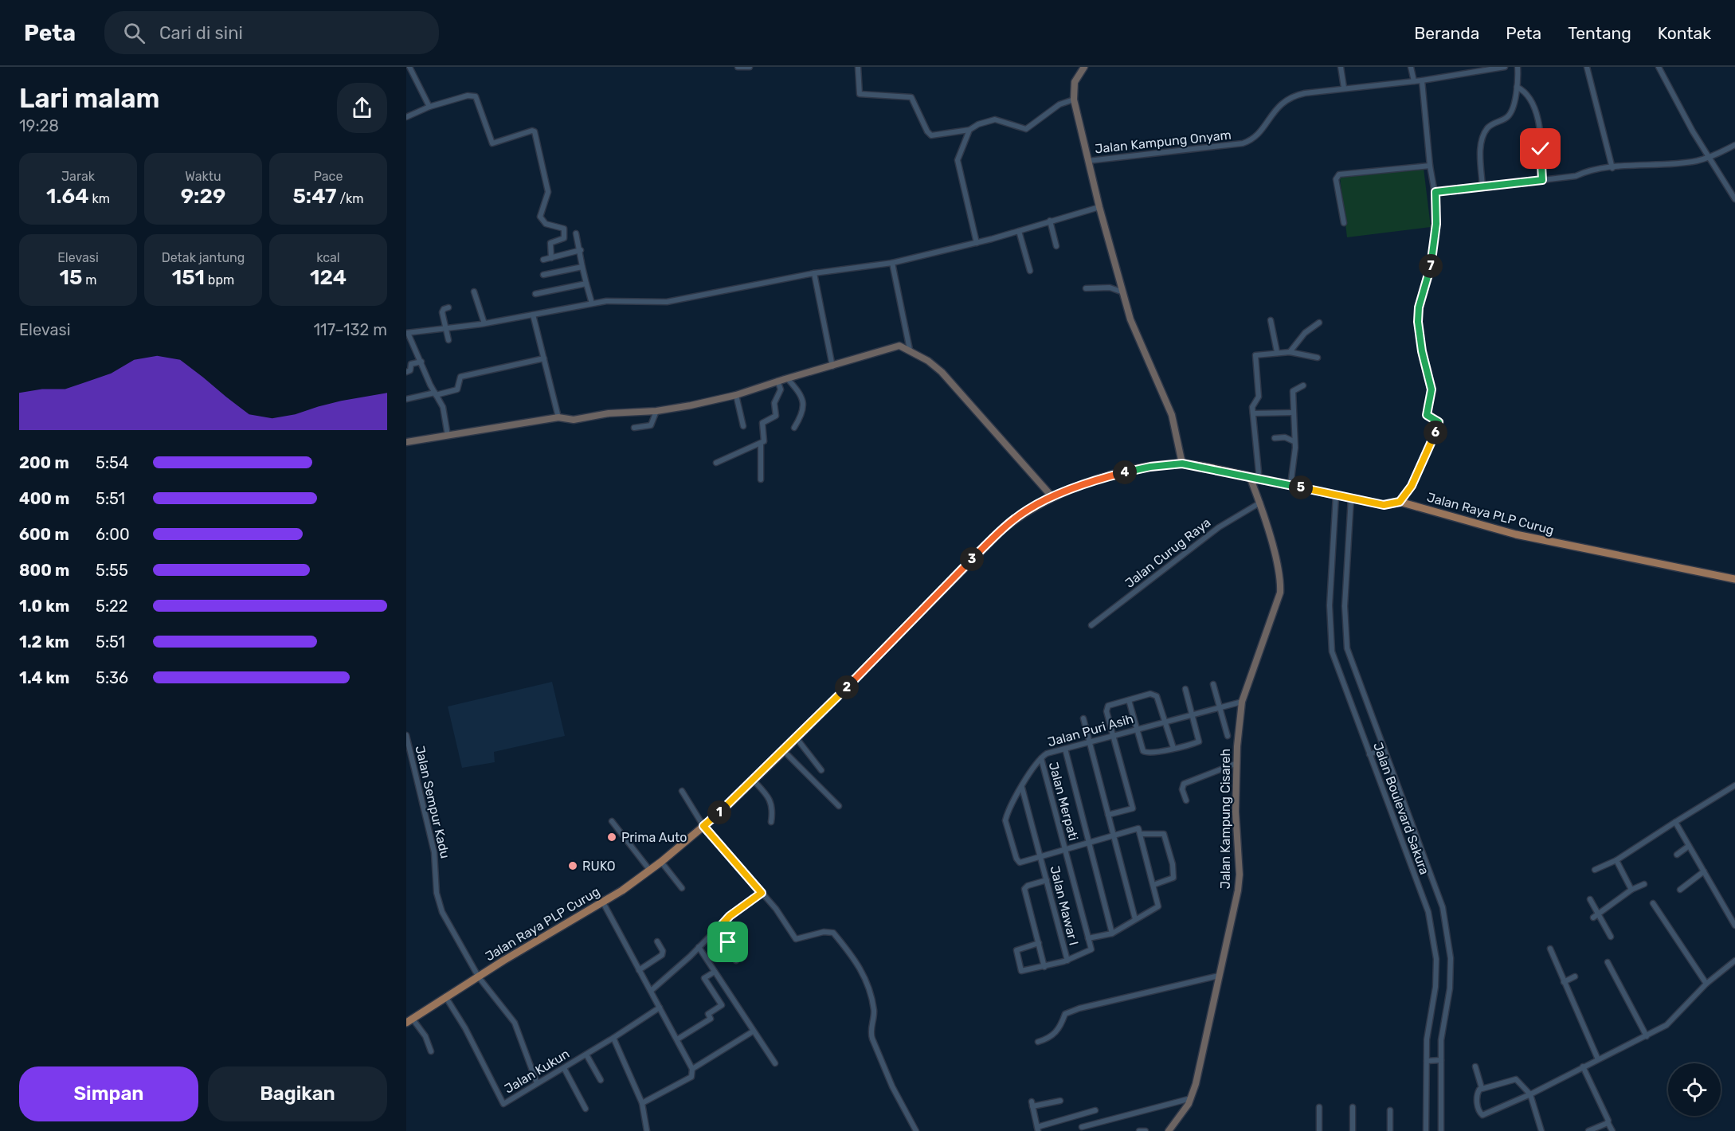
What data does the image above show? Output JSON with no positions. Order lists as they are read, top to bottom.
{
  "streets": {
    "main road": ["Jalan Raya PLP Curug"],
    "street": [
      "Jalan Kampung Onyam",
      "Jalan Curug Raya",
      "Jalan Puri Asih",
      "Jalan Merpati",
      "Jalan Sempur Kadu",
      "Jalan Boulevard Sakura",
      "Jalan Kampung Cisareh",
      "Jalan Mawar I",
      "Jalan Kukun"
    ]
  },
  "crossings": [
    ["Jalan Raya PLP Curug", "Jalan Sempur Kadu"],
    ["Jalan Raya PLP Curug", "Jalan Boulevard Sakura"],
    ["Jalan Raya PLP Curug", "Jalan Kampung Cisareh"],
    ["Jalan Raya PLP Curug", "Jalan Kukun"],
    ["Jalan Curug Raya", "Jalan Kampung Cisareh"],
    ["Jalan Puri Asih", "Jalan Merpati"],
    ["Jalan Puri Asih", "Jalan Kampung Cisareh"],
    ["Jalan Puri Asih", "Jalan Mawar I"],
    ["Jalan Sempur Kadu", "Jalan Kukun"]
  ],
  "places": ["Prima Auto", "RUKO"],
  "page": {
    "header": "Peta",
    "search": "Cari di sini",
    "nav": [
      "Beranda",
      "Peta",
      "Tentang",
      "Kontak"
    ],
    "heading": ["Lari malam", "19:28"],
    "stats": [
      ["Jarak", "1.64 km"],
      ["Waktu", "9:29"],
      ["Pace", "5:47 /km"],
      ["Elevasi", "15 m"],
      ["Detak jantung", "151 bpm"],
      ["kcal", "124"]
    ],
    "pins": [
      "7",
      "6",
      "4",
      "5",
      "3",
      "2",
      "1"
    ],
    "chart": ["Elevasi", "117–132 m"],
    "list": [
      {
        "name": "200 m",
        "note": "5:54"
      },
      {
        "name": "400 m",
        "note": "5:51"
      },
      {
        "name": "600 m",
        "note": "6:00"
      },
      {
        "name": "800 m",
        "note": "5:55"
      },
      {
        "name": "1.0 km",
        "note": "5:22"
      },
      {
        "name": "1.2 km",
        "note": "5:51"
      },
      {
        "name": "1.4 km",
        "note": "5:36"
      }
    ],
    "buttons": ["Simpan", "Bagikan"]
  }
}
